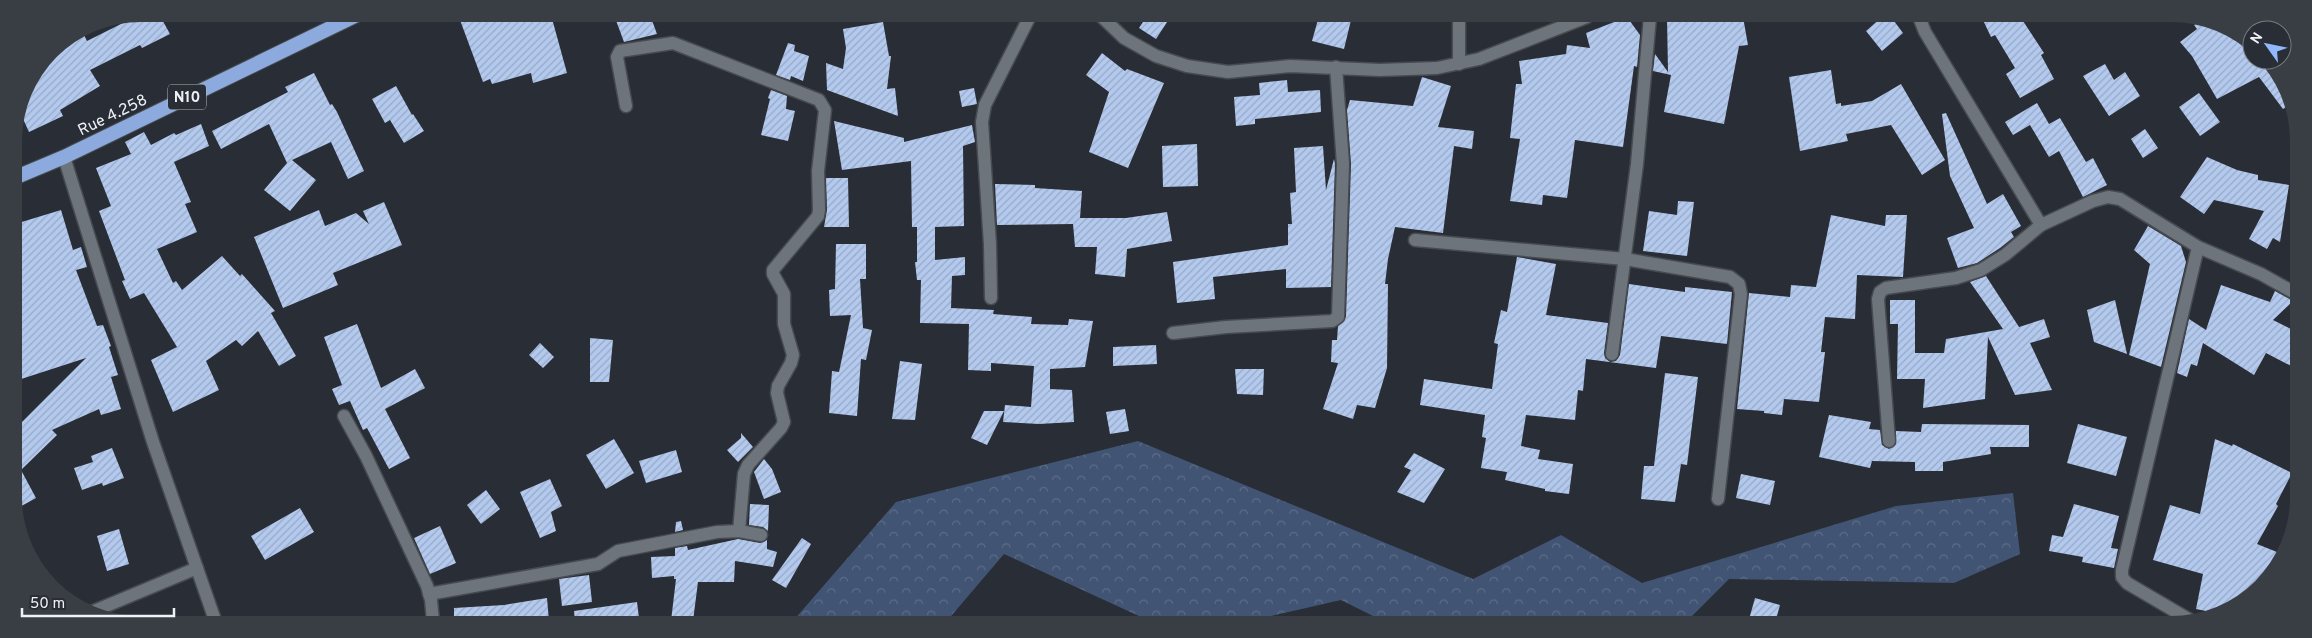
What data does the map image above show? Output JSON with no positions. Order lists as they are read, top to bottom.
{
  "streets": {
    "highway": ["N10", "Rue 4.258"]
  },
  "scale_bar": "50 m",
  "north": "top left"
}
